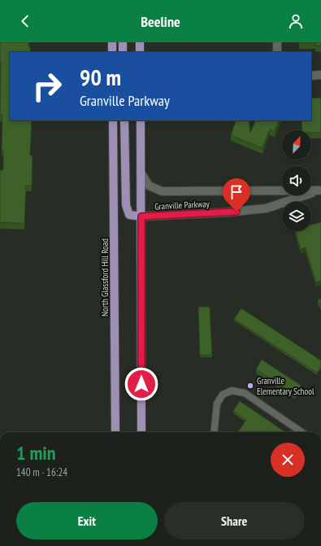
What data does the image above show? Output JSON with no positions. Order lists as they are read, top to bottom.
{
  "streets": {
    "main road": ["North Glassford Hill Road"],
    "street": ["Granville Parkway"]
  },
  "places": ["Granville Elementary School"],
  "north": "top right",
  "page": {
    "header": "Beeline",
    "turn": ["90 m", "Granville Parkway"],
    "heading": ["1 min", "140 m · 16:24"],
    "buttons": ["Exit", "Share"]
  }
}
